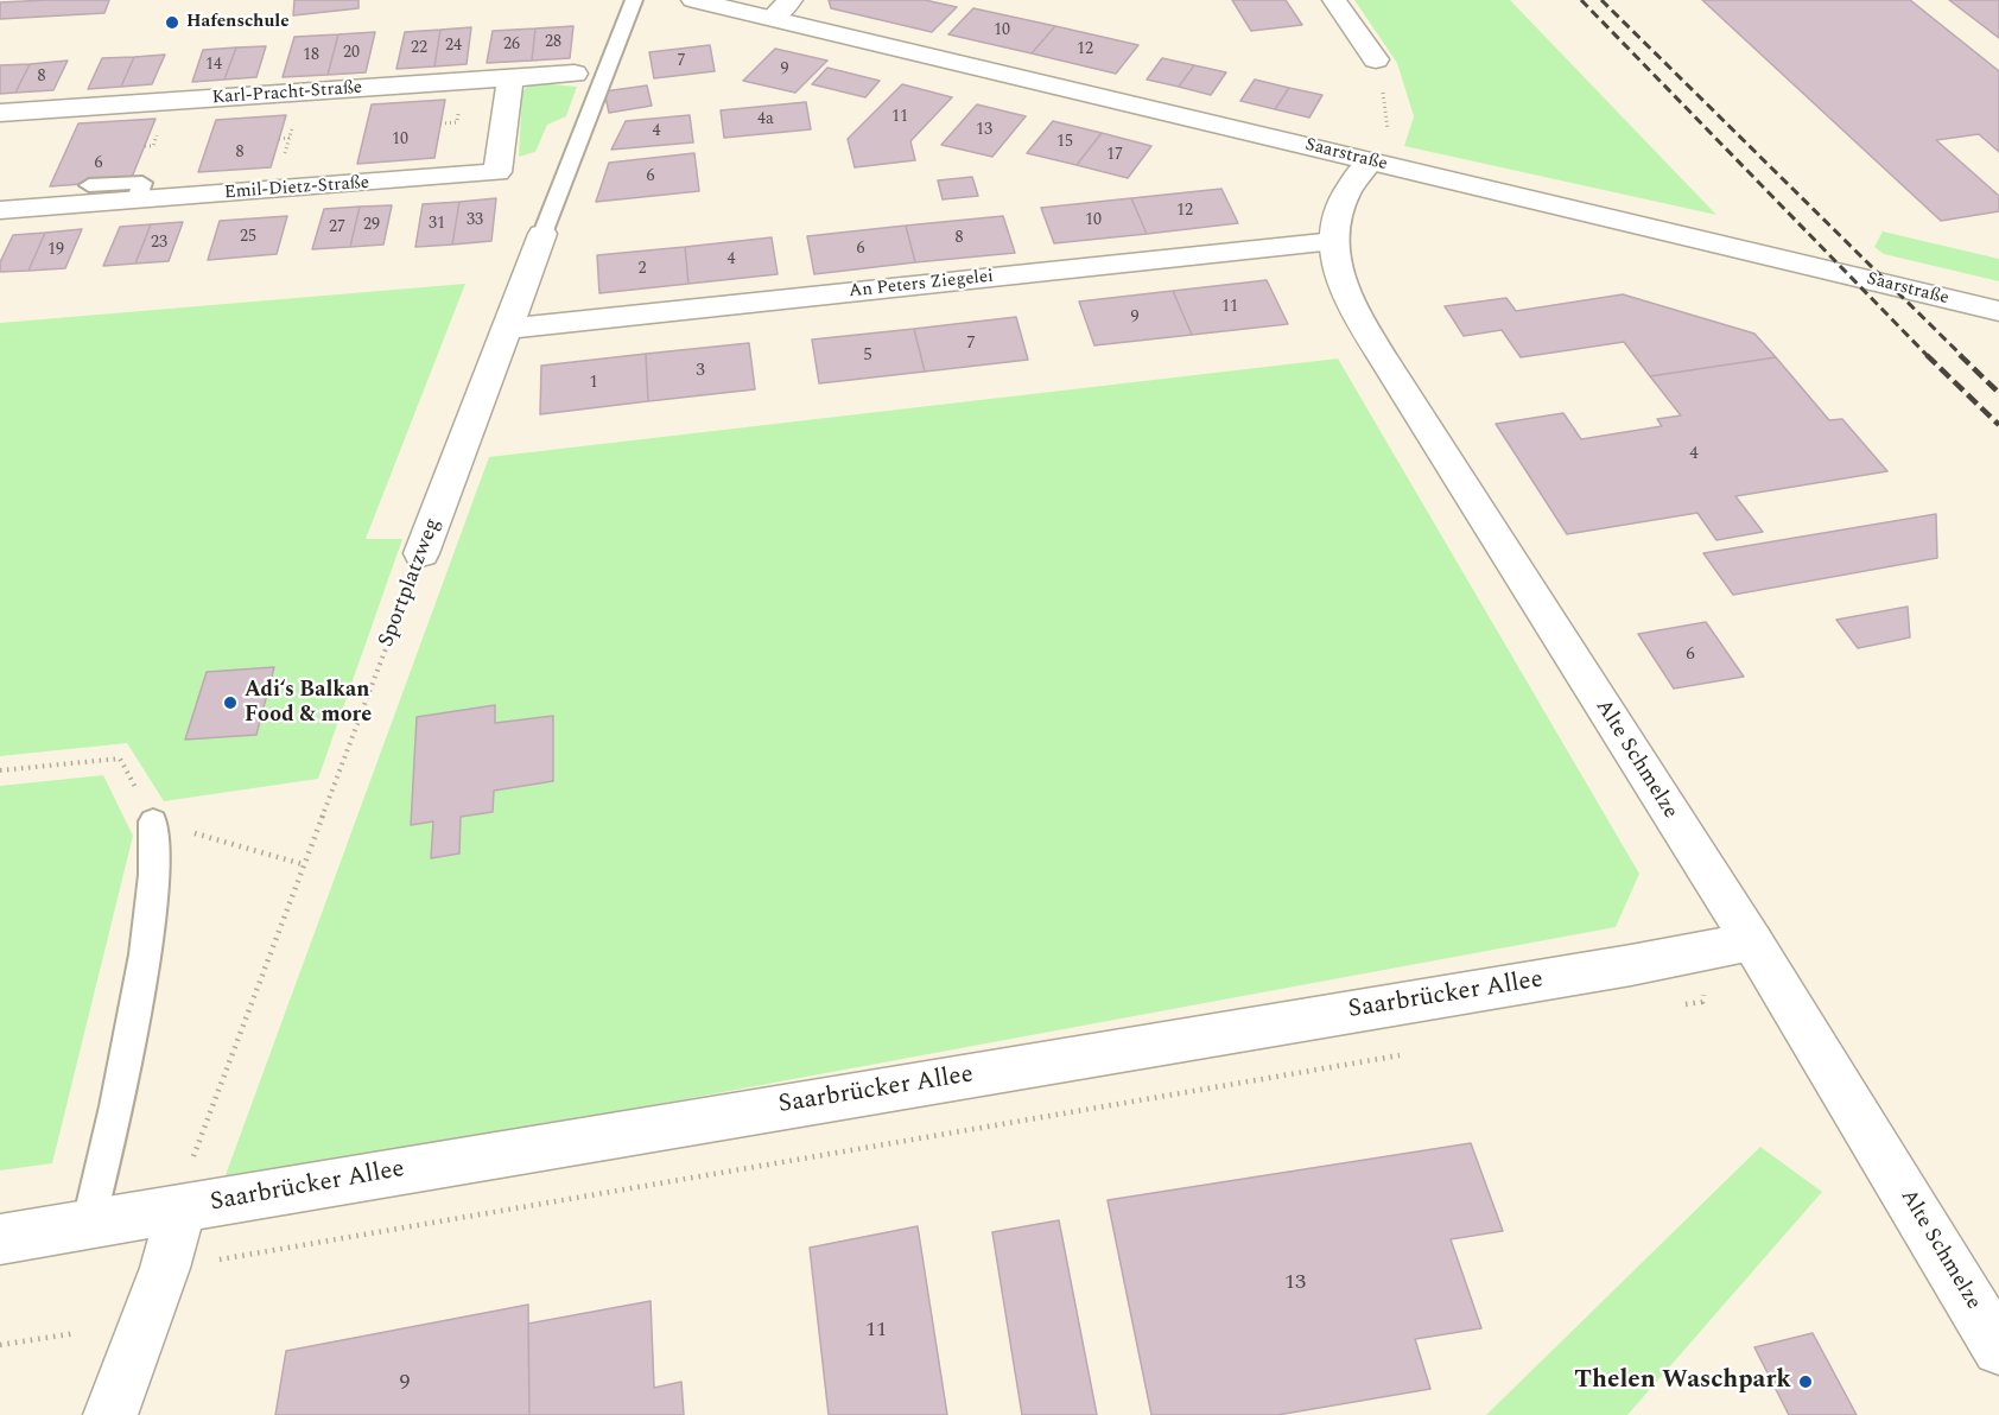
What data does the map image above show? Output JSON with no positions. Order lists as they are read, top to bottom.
{
  "streets": {
    "street": [
      "Karl-Pracht-Straße",
      "Saarstraße",
      "Emil-Dietz-Straße",
      "An Peters Ziegelei",
      "Sportplatzweg",
      "Alte Schmelze",
      "Saarbrücker Allee"
    ]
  },
  "crossings": [
    ["Karl-Pracht-Straße", "Emil-Dietz-Straße"],
    ["Saarstraße", "Alte Schmelze"],
    ["An Peters Ziegelei", "Sportplatzweg"],
    ["An Peters Ziegelei", "Alte Schmelze"],
    ["Sportplatzweg", "Saarbrücker Allee"],
    ["Alte Schmelze", "Saarbrücker Allee"]
  ],
  "places": ["Hafenschule", "Adi‘s Balkan Food & more", "Thelen Waschpark"],
  "house_numbers": [
    "10",
    "28",
    "26",
    "24",
    "22",
    "12",
    "20",
    "18",
    "7",
    "14",
    "9",
    "8",
    "11",
    "4a",
    "13",
    "4",
    "10",
    "15",
    "8",
    "17",
    "6",
    "6",
    "12",
    "33",
    "10",
    "31",
    "29",
    "27",
    "25",
    "8",
    "23",
    "6",
    "19",
    "4",
    "2",
    "11",
    "9",
    "7",
    "5",
    "3",
    "1",
    "4",
    "6",
    "13",
    "11",
    "9"
  ]
}
